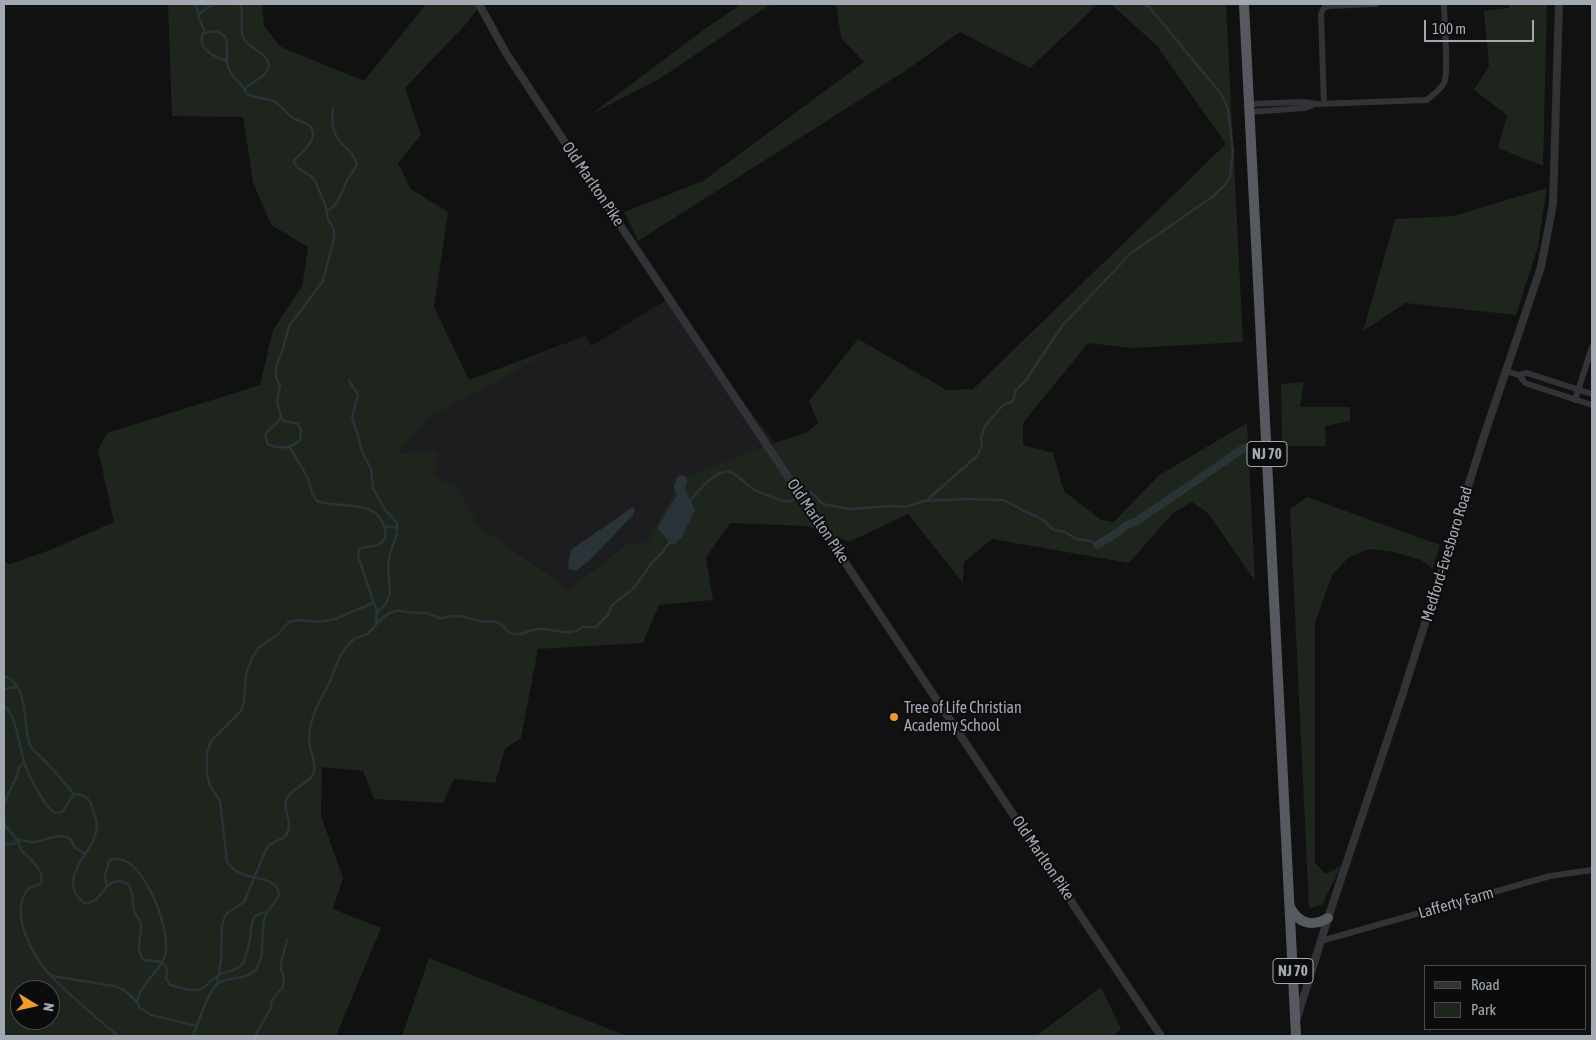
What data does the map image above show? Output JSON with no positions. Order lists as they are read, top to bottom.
{
  "streets": {
    "highway": ["NJ 70"],
    "street": ["Old Marlton Pike", "Medford-Evesboro Road", "Lafferty Farm"]
  },
  "crossings": [
    ["NJ 70", "Medford-Evesboro Road"],
    ["Medford-Evesboro Road", "Lafferty Farm"]
  ],
  "places": ["Tree of Life Christian Academy School"],
  "legend": ["Road", "Park"],
  "scale_bar": "100 m",
  "north": "right"
}
